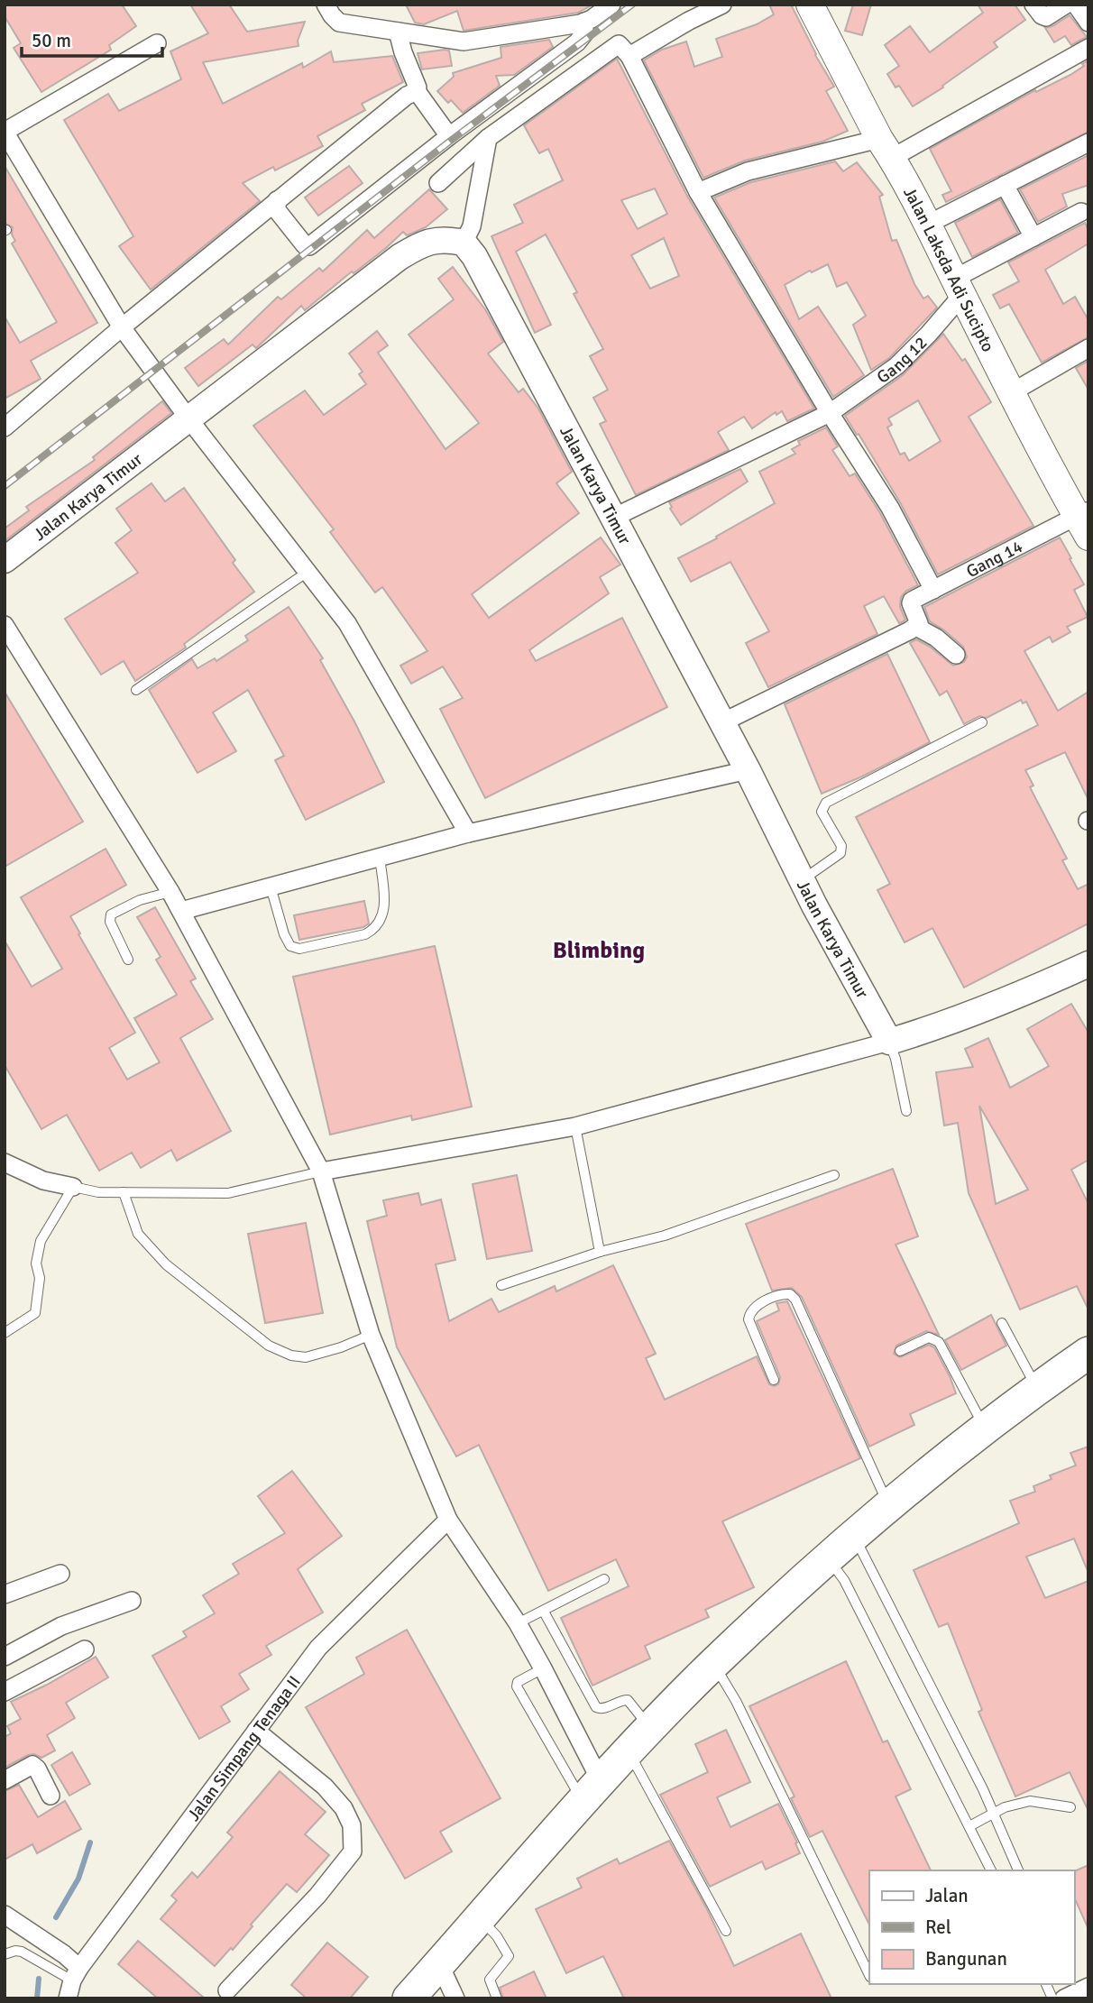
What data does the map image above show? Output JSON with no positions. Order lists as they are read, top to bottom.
{
  "streets": {
    "main road": ["Jalan Laksda Adi Sucipto"],
    "street": [
      "Gang 12",
      "Jalan Karya Timur",
      "Gang 14",
      "Jalan Simpang Tenaga II"
    ]
  },
  "crossings": [
    ["Jalan Laksda Adi Sucipto", "Gang 12"],
    ["Jalan Laksda Adi Sucipto", "Gang 14"],
    ["Gang 12", "Jalan Karya Timur"]
  ],
  "districts": ["Blimbing"],
  "legend": ["Jalan", "Rel", "Bangunan"],
  "scale_bar": "50 m"
}
